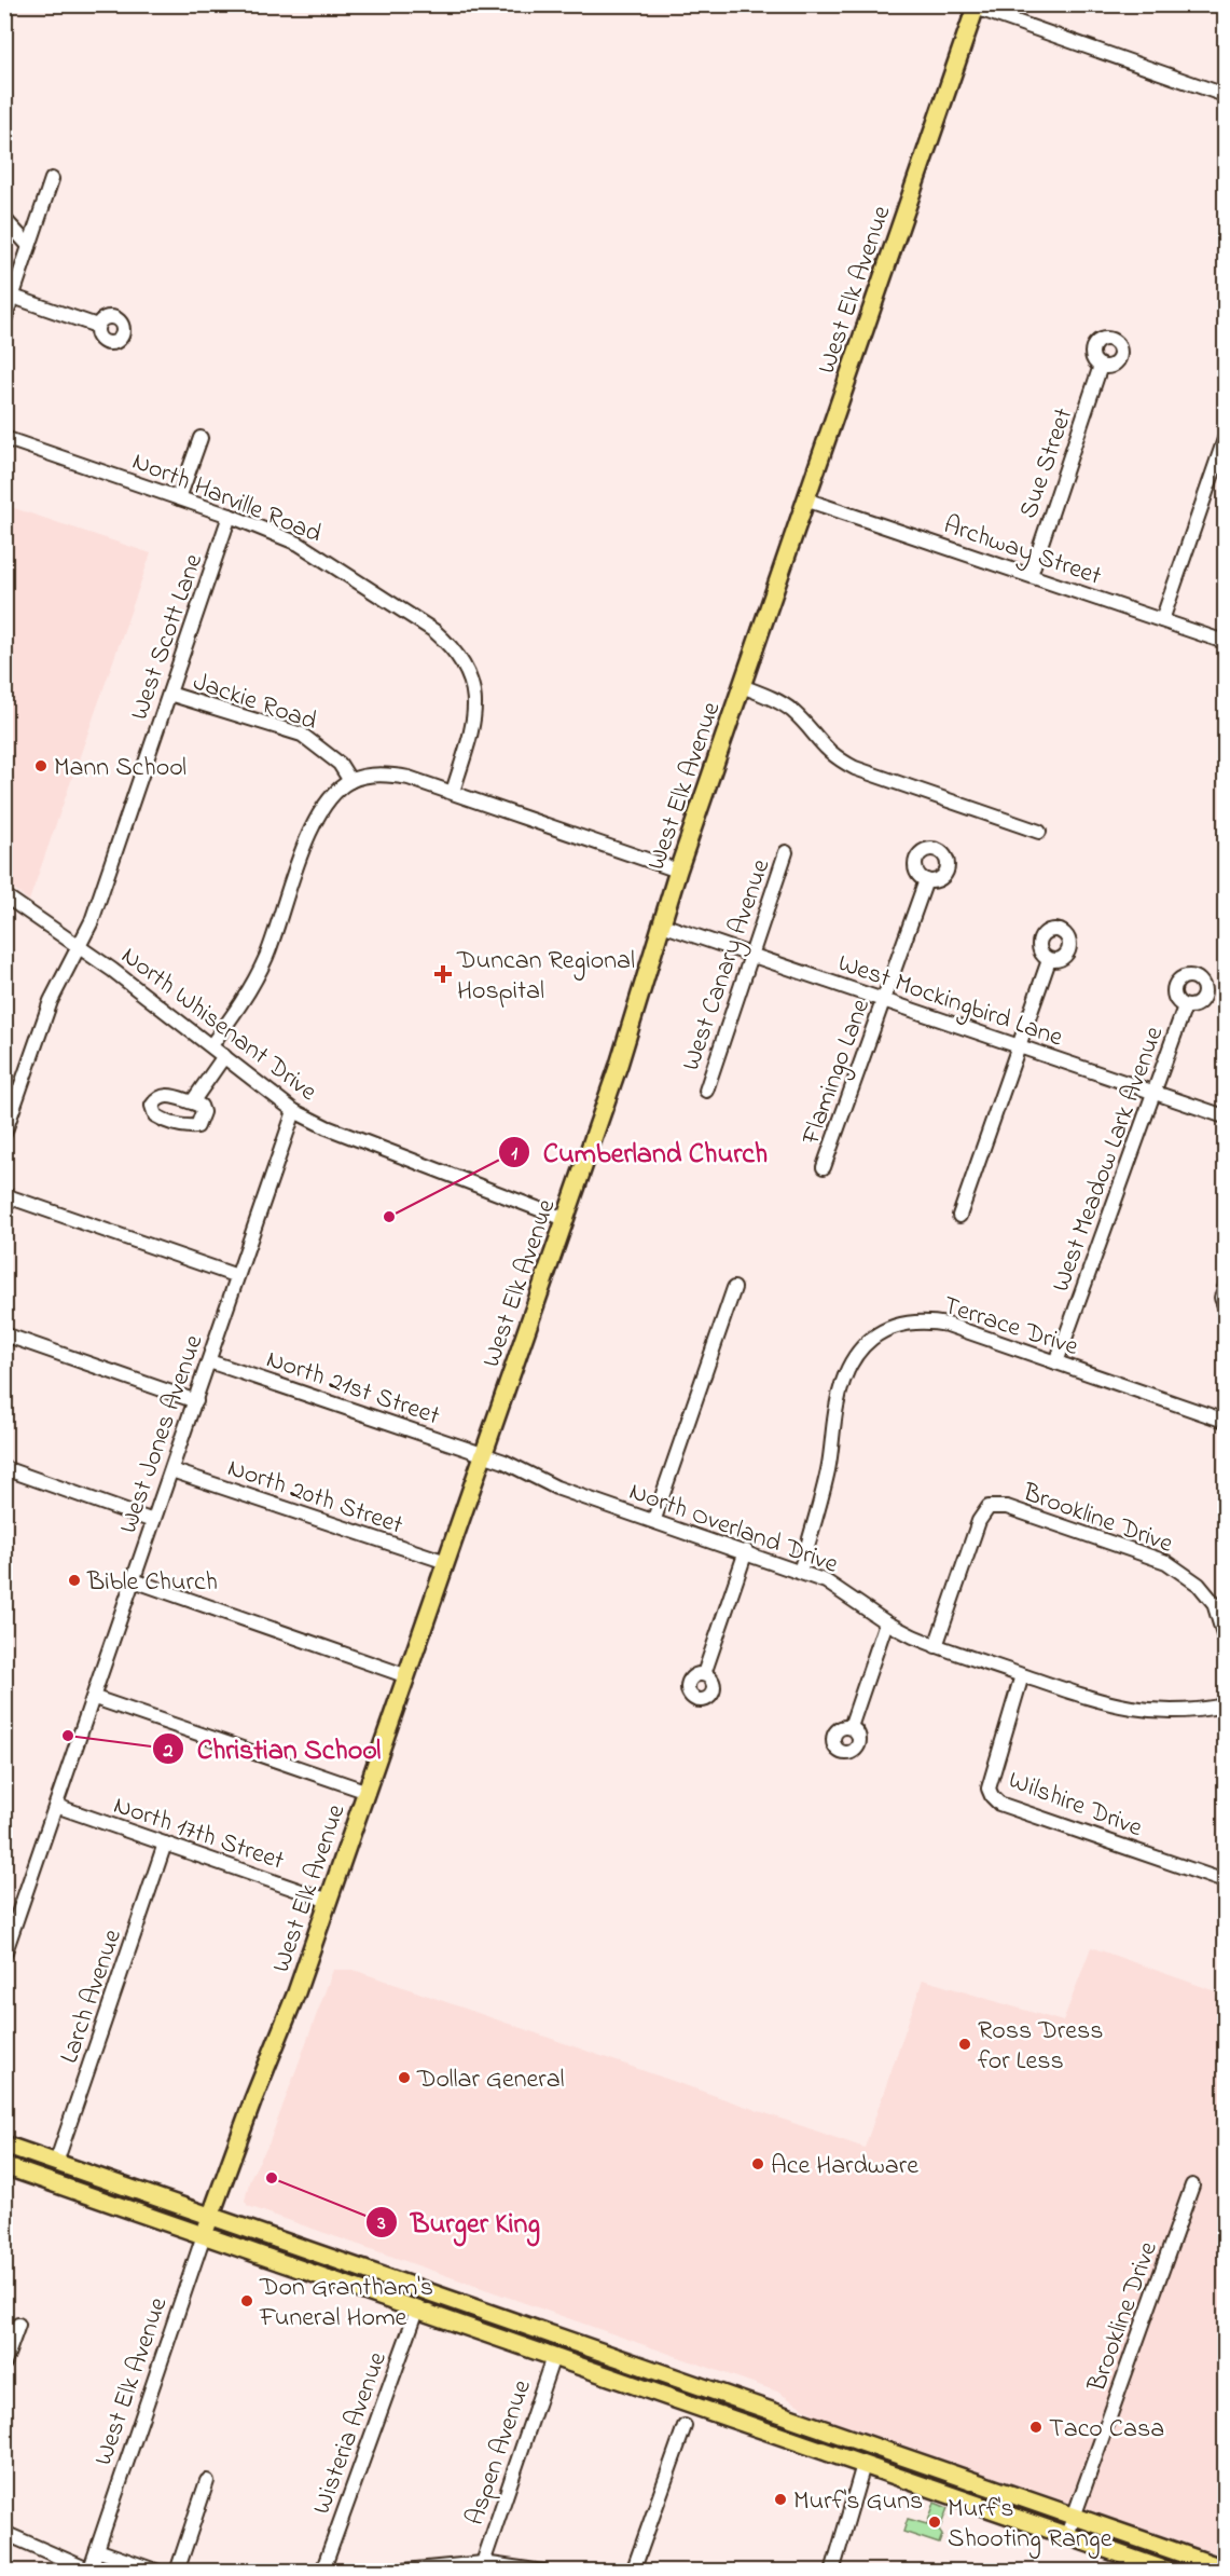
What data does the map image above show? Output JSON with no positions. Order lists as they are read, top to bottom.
{
  "streets": {
    "main road": ["West Elk Avenue"],
    "street": [
      "Sue Street",
      "North Harville Road",
      "Archway Street",
      "West Scott Lane",
      "Jackie Road",
      "West Canary Avenue",
      "West Mockingbird Lane",
      "North Whisenant Drive",
      "Flamingo Lane",
      "West Meadow Lark Avenue",
      "Terrace Drive",
      "North 21st Street",
      "West Jones Avenue",
      "North 20th Street",
      "Brookline Drive",
      "North Overland Drive",
      "Wilshire Drive",
      "North 17th Street",
      "Larch Avenue",
      "Wisteria Avenue",
      "Aspen Avenue"
    ]
  },
  "crossings": [
    ["West Elk Avenue", "Archway Street"],
    ["West Elk Avenue", "West Mockingbird Lane"],
    ["West Elk Avenue", "North Whisenant Drive"],
    ["West Elk Avenue", "North 21st Street"],
    ["West Elk Avenue", "North 20th Street"],
    ["West Elk Avenue", "North Overland Drive"],
    ["West Elk Avenue", "North 17th Street"],
    ["Sue Street", "Archway Street"],
    ["North Harville Road", "West Scott Lane"],
    ["West Scott Lane", "Jackie Road"],
    ["West Scott Lane", "North Whisenant Drive"],
    ["West Canary Avenue", "West Mockingbird Lane"],
    ["West Mockingbird Lane", "Flamingo Lane"],
    ["West Mockingbird Lane", "West Meadow Lark Avenue"],
    ["North Whisenant Drive", "West Jones Avenue"],
    ["West Meadow Lark Avenue", "Terrace Drive"],
    ["Terrace Drive", "North Overland Drive"],
    ["North 21st Street", "West Jones Avenue"],
    ["North 21st Street", "North Overland Drive"],
    ["West Jones Avenue", "North 20th Street"],
    ["West Jones Avenue", "North 17th Street"],
    ["Brookline Drive", "North Overland Drive"],
    ["North Overland Drive", "Wilshire Drive"],
    ["North 17th Street", "Larch Avenue"]
  ],
  "places": {
    "other": [
      "Mann School",
      "Cumberland Church",
      "Bible Church",
      "Christian School",
      "Ross Dress for Less",
      "Dollar General",
      "Ace Hardware",
      "Burger King",
      "Don Grantham's Funeral Home",
      "Taco Casa",
      "Murf's Guns",
      "Murf's Shooting Range"
    ],
    "health": ["Duncan Regional Hospital"]
  }
}
